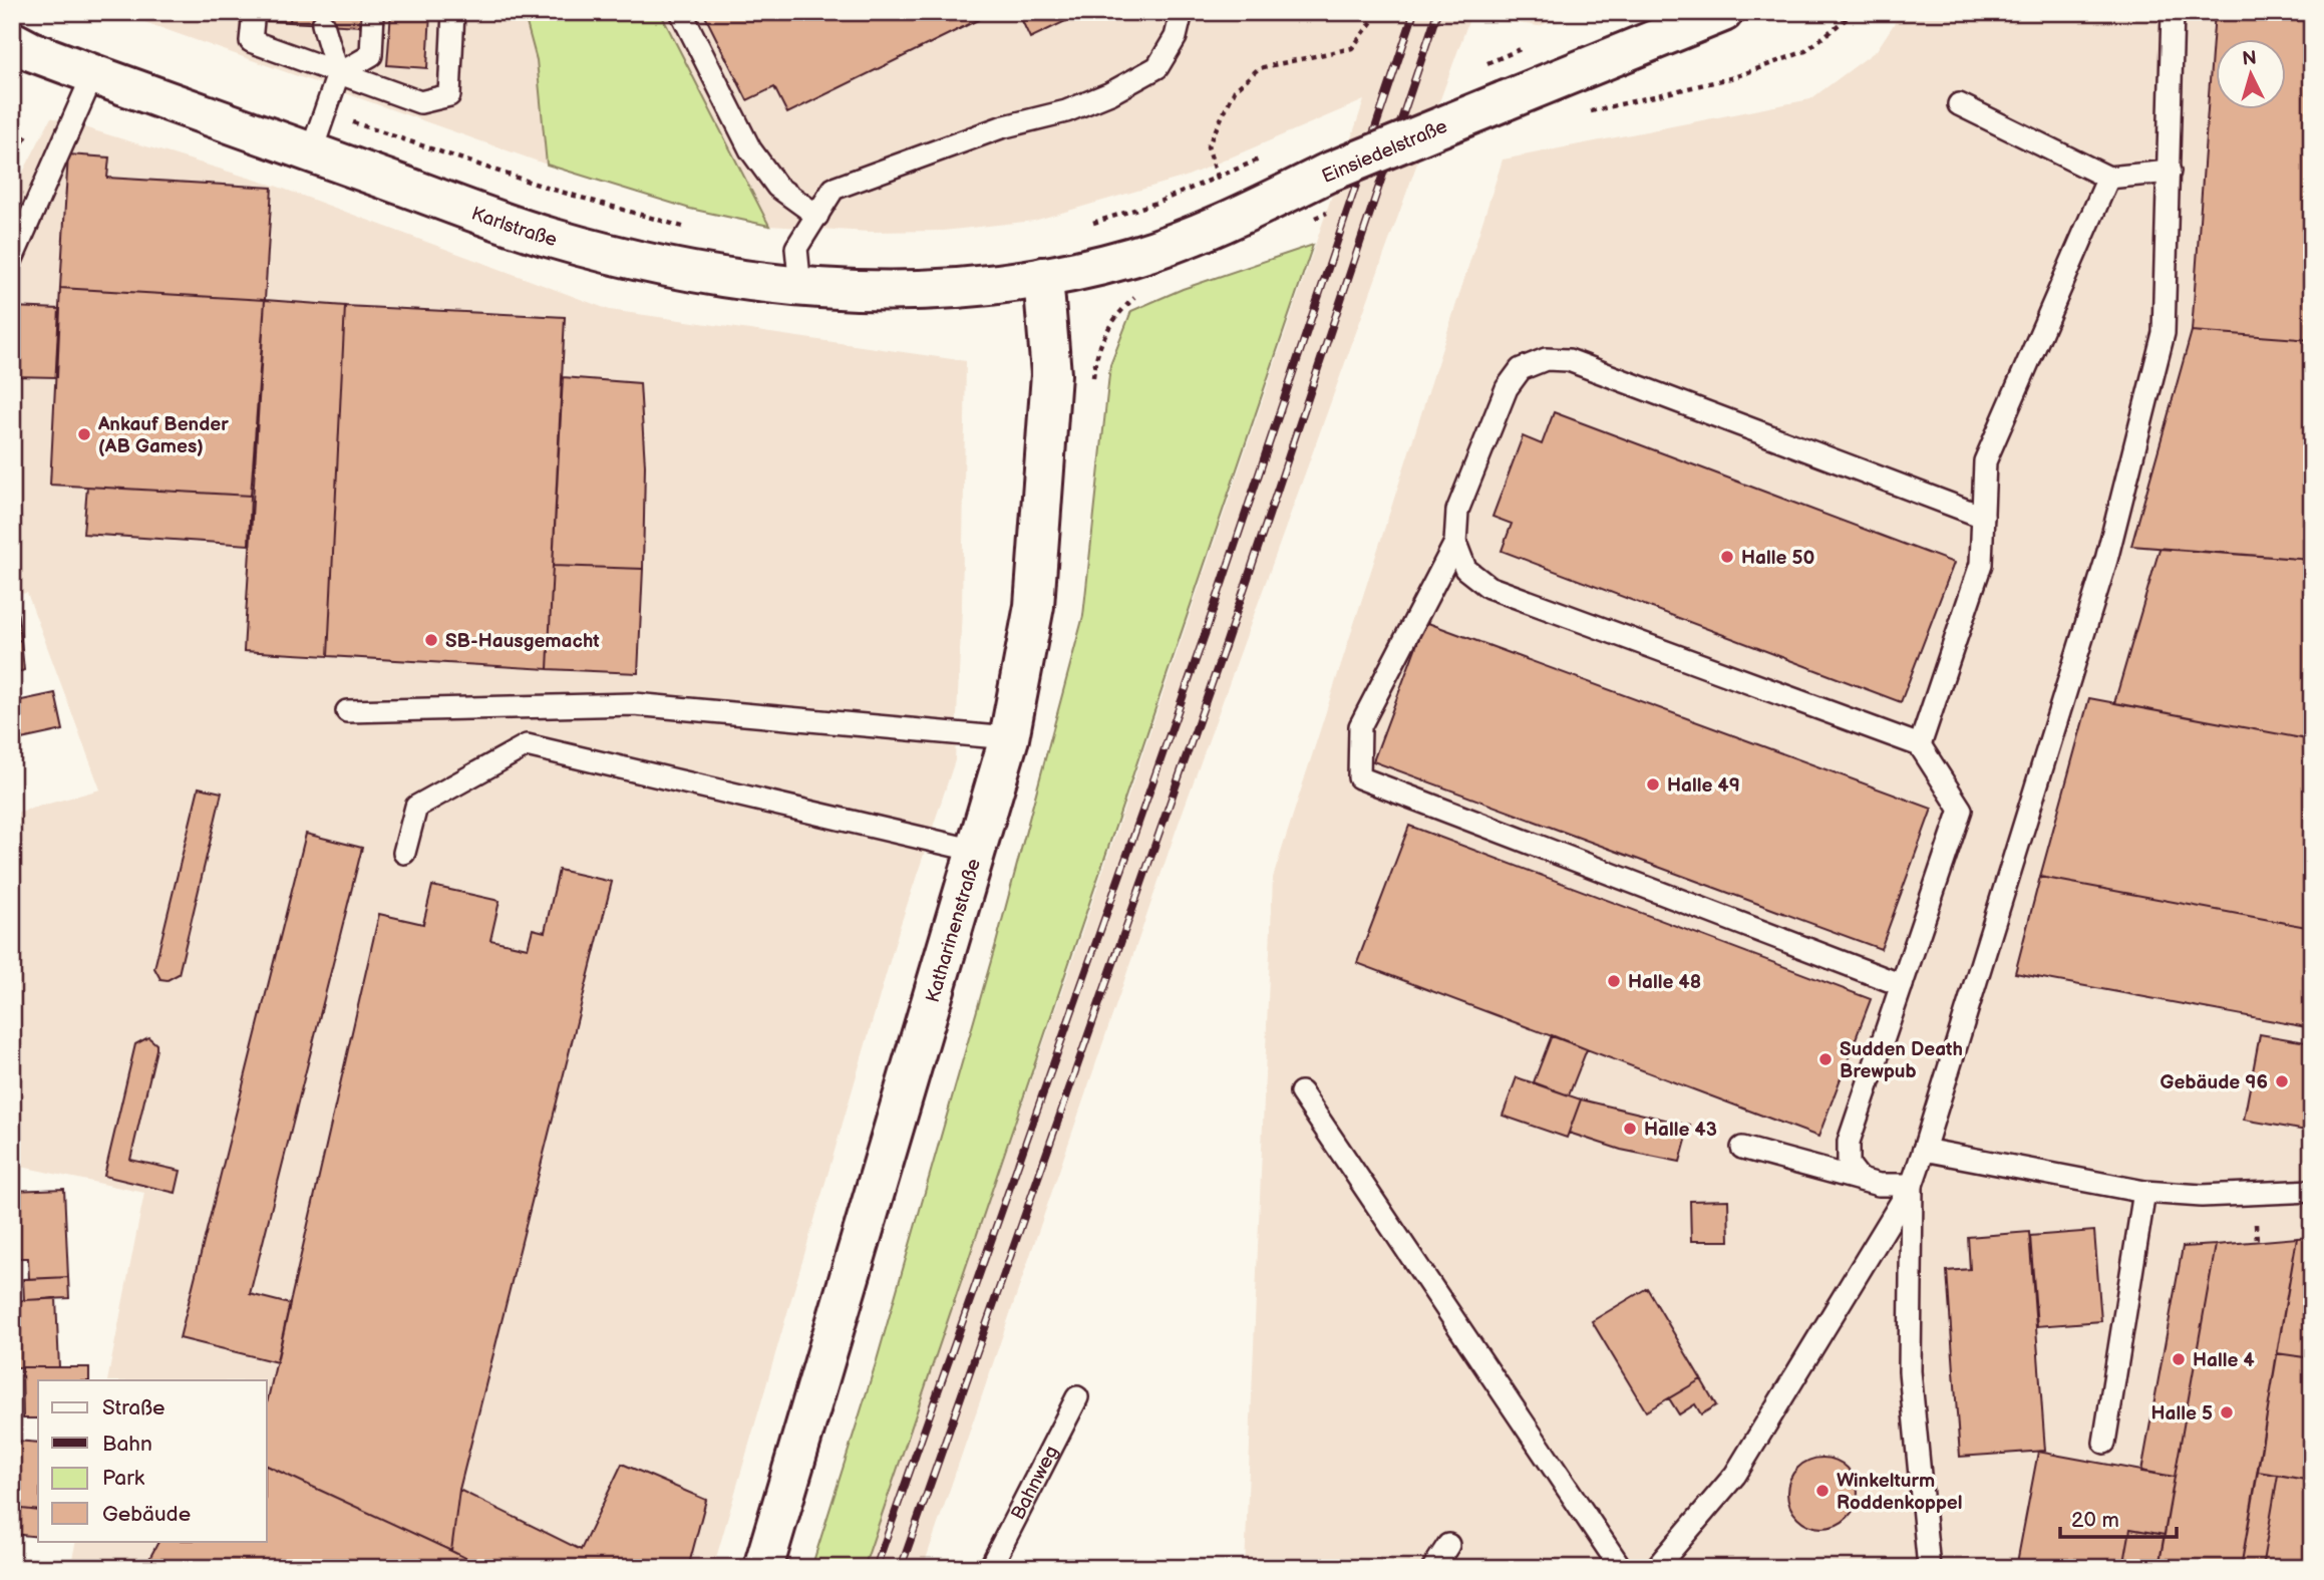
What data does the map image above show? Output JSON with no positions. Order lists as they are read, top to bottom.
{
  "streets": {
    "main road": ["Einsiedelstraße", "Karlstraße", "Katharinenstraße"],
    "lane": ["Bahnweg"]
  },
  "crossings": [
    ["Einsiedelstraße", "Karlstraße"],
    ["Einsiedelstraße", "Katharinenstraße"],
    ["Karlstraße", "Katharinenstraße"]
  ],
  "places": [
    "Ankauf Bender (AB Games)",
    "Halle 50",
    "SB-Hausgemacht",
    "Halle 49",
    "Halle 48",
    "Sudden Death Brewpub",
    "Gebäude 96",
    "Halle 43",
    "Halle 4",
    "Halle 5",
    "Winkelturm Roddenkoppel"
  ],
  "legend": [
    "Straße",
    "Bahn",
    "Park",
    "Gebäude"
  ],
  "scale_bar": "20 m",
  "north": "top"
}
